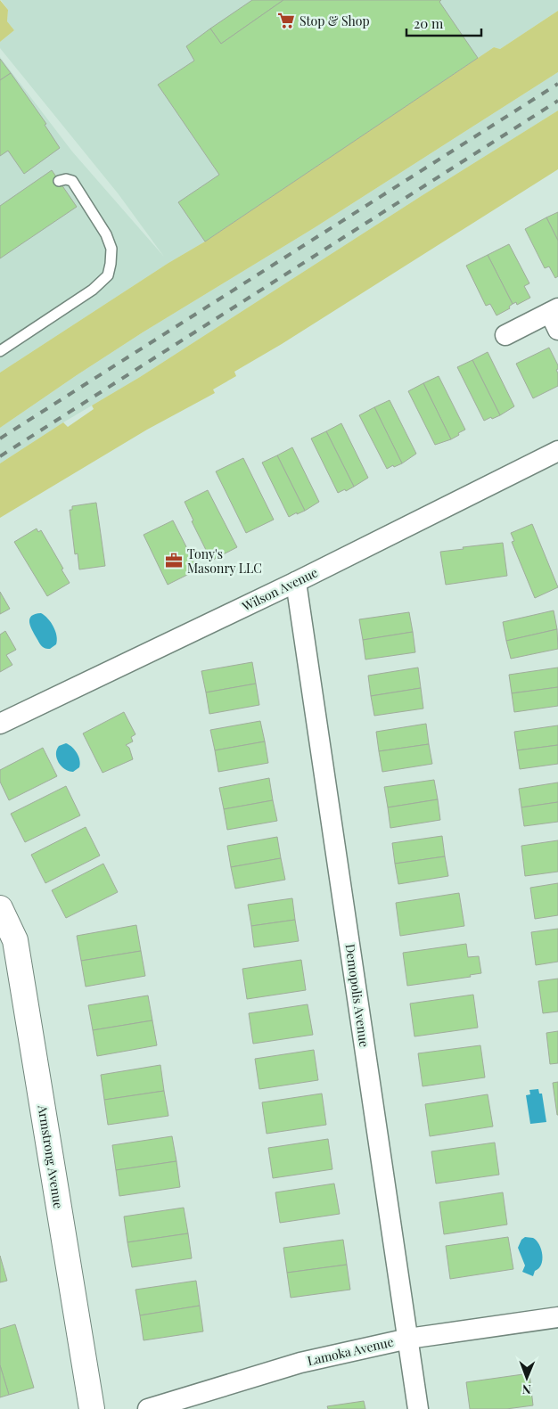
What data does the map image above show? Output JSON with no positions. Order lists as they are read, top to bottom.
{
  "streets": {
    "street": [
      "Wilson Avenue",
      "Demopolis Avenue",
      "Armstrong Avenue",
      "Lamoka Avenue"
    ]
  },
  "crossings": [
    ["Wilson Avenue", "Demopolis Avenue"],
    ["Demopolis Avenue", "Lamoka Avenue"]
  ],
  "places": {
    "supermarket": ["Stop & Shop"],
    "office": ["Tony's Masonry LLC"]
  },
  "scale_bar": "20 m",
  "north": "bottom"
}
